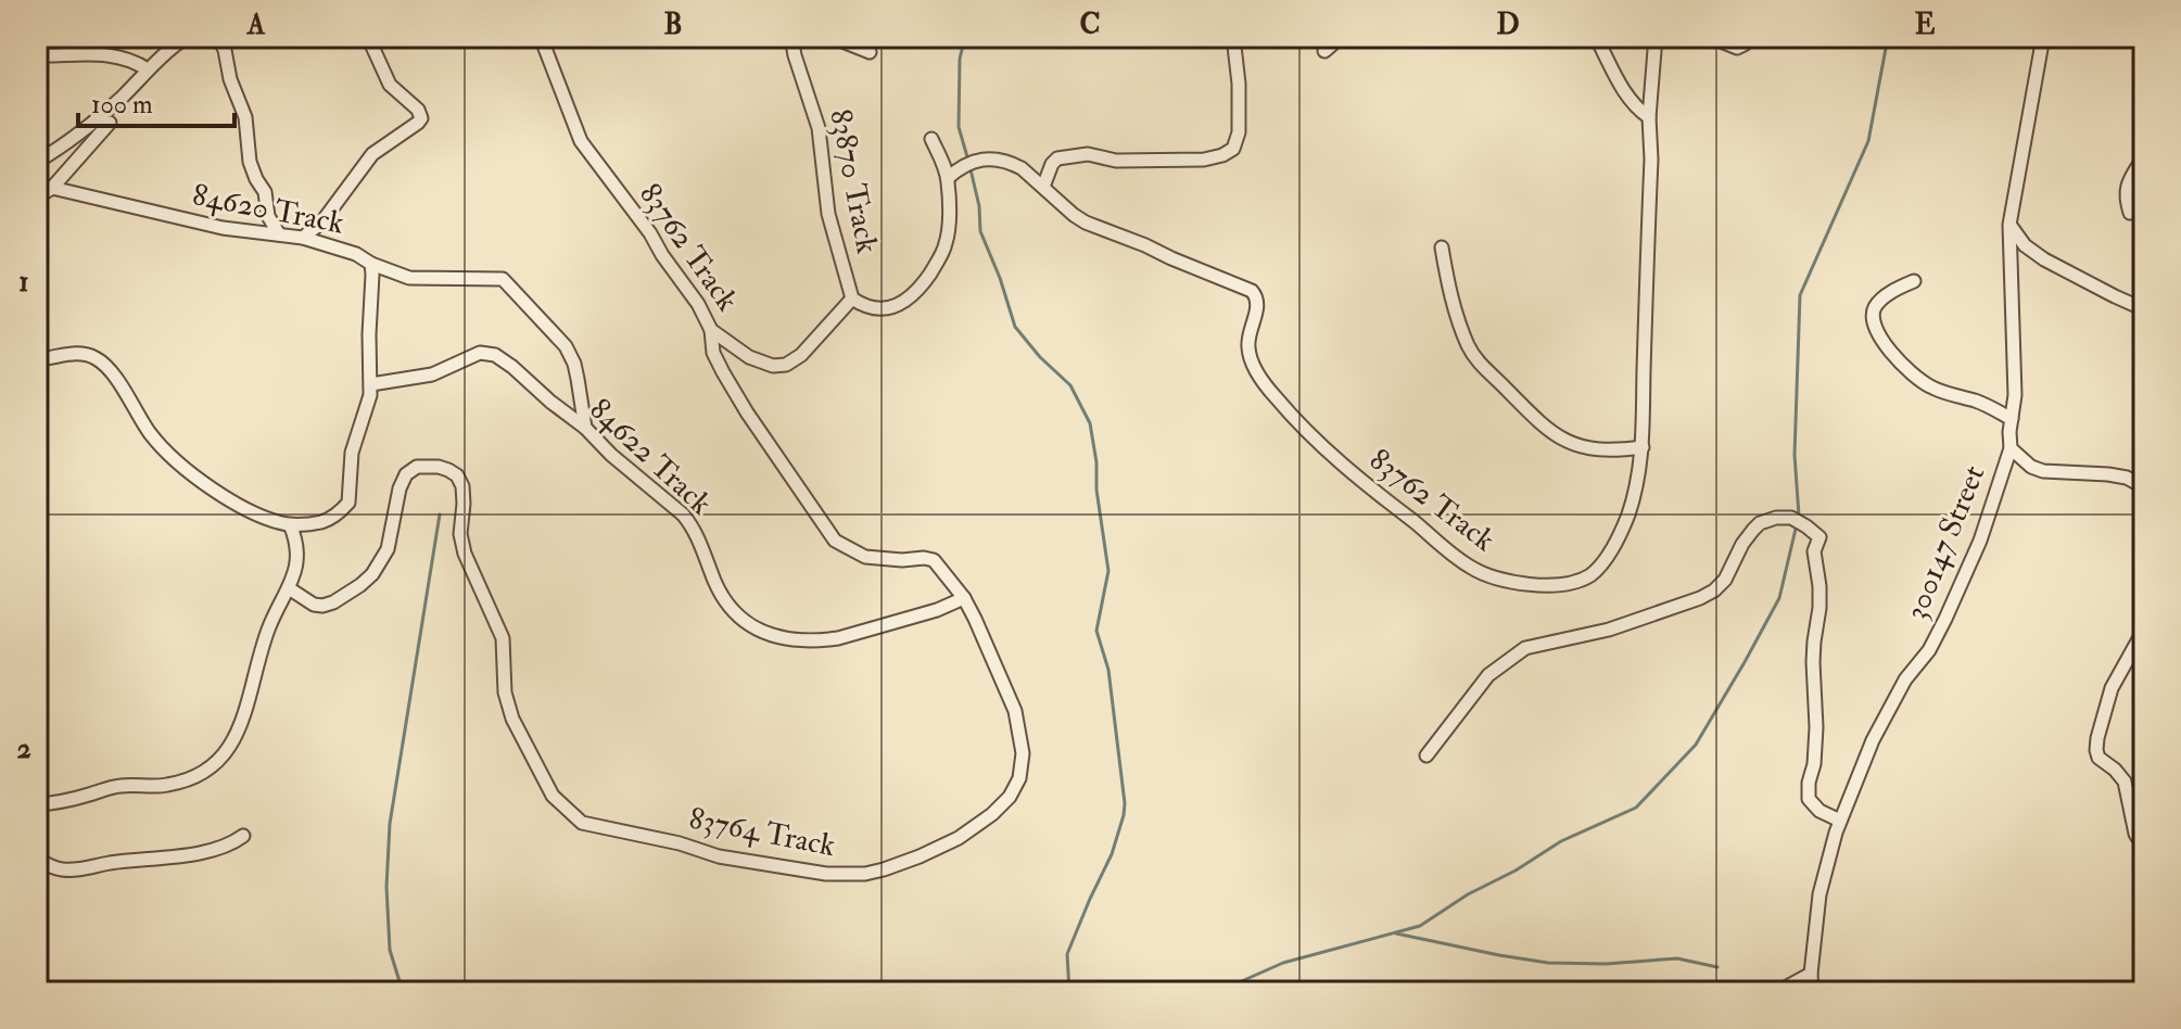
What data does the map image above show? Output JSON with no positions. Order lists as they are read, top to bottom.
{
  "streets": {
    "street": [
      "83870 Track",
      "84620 Track",
      "83762 Track",
      "84622 Track",
      "300147 Street",
      "83764 Track"
    ]
  },
  "crossings": [
    ["83870 Track", "83762 Track"],
    ["84620 Track", "84622 Track"],
    ["83762 Track", "83764 Track"],
    ["84622 Track", "83764 Track"]
  ],
  "scale_bar": "100 m",
  "grid": {
    "columns": [
      "A",
      "B",
      "C",
      "D",
      "E"
    ],
    "rows": ["1", "2"]
  }
}
